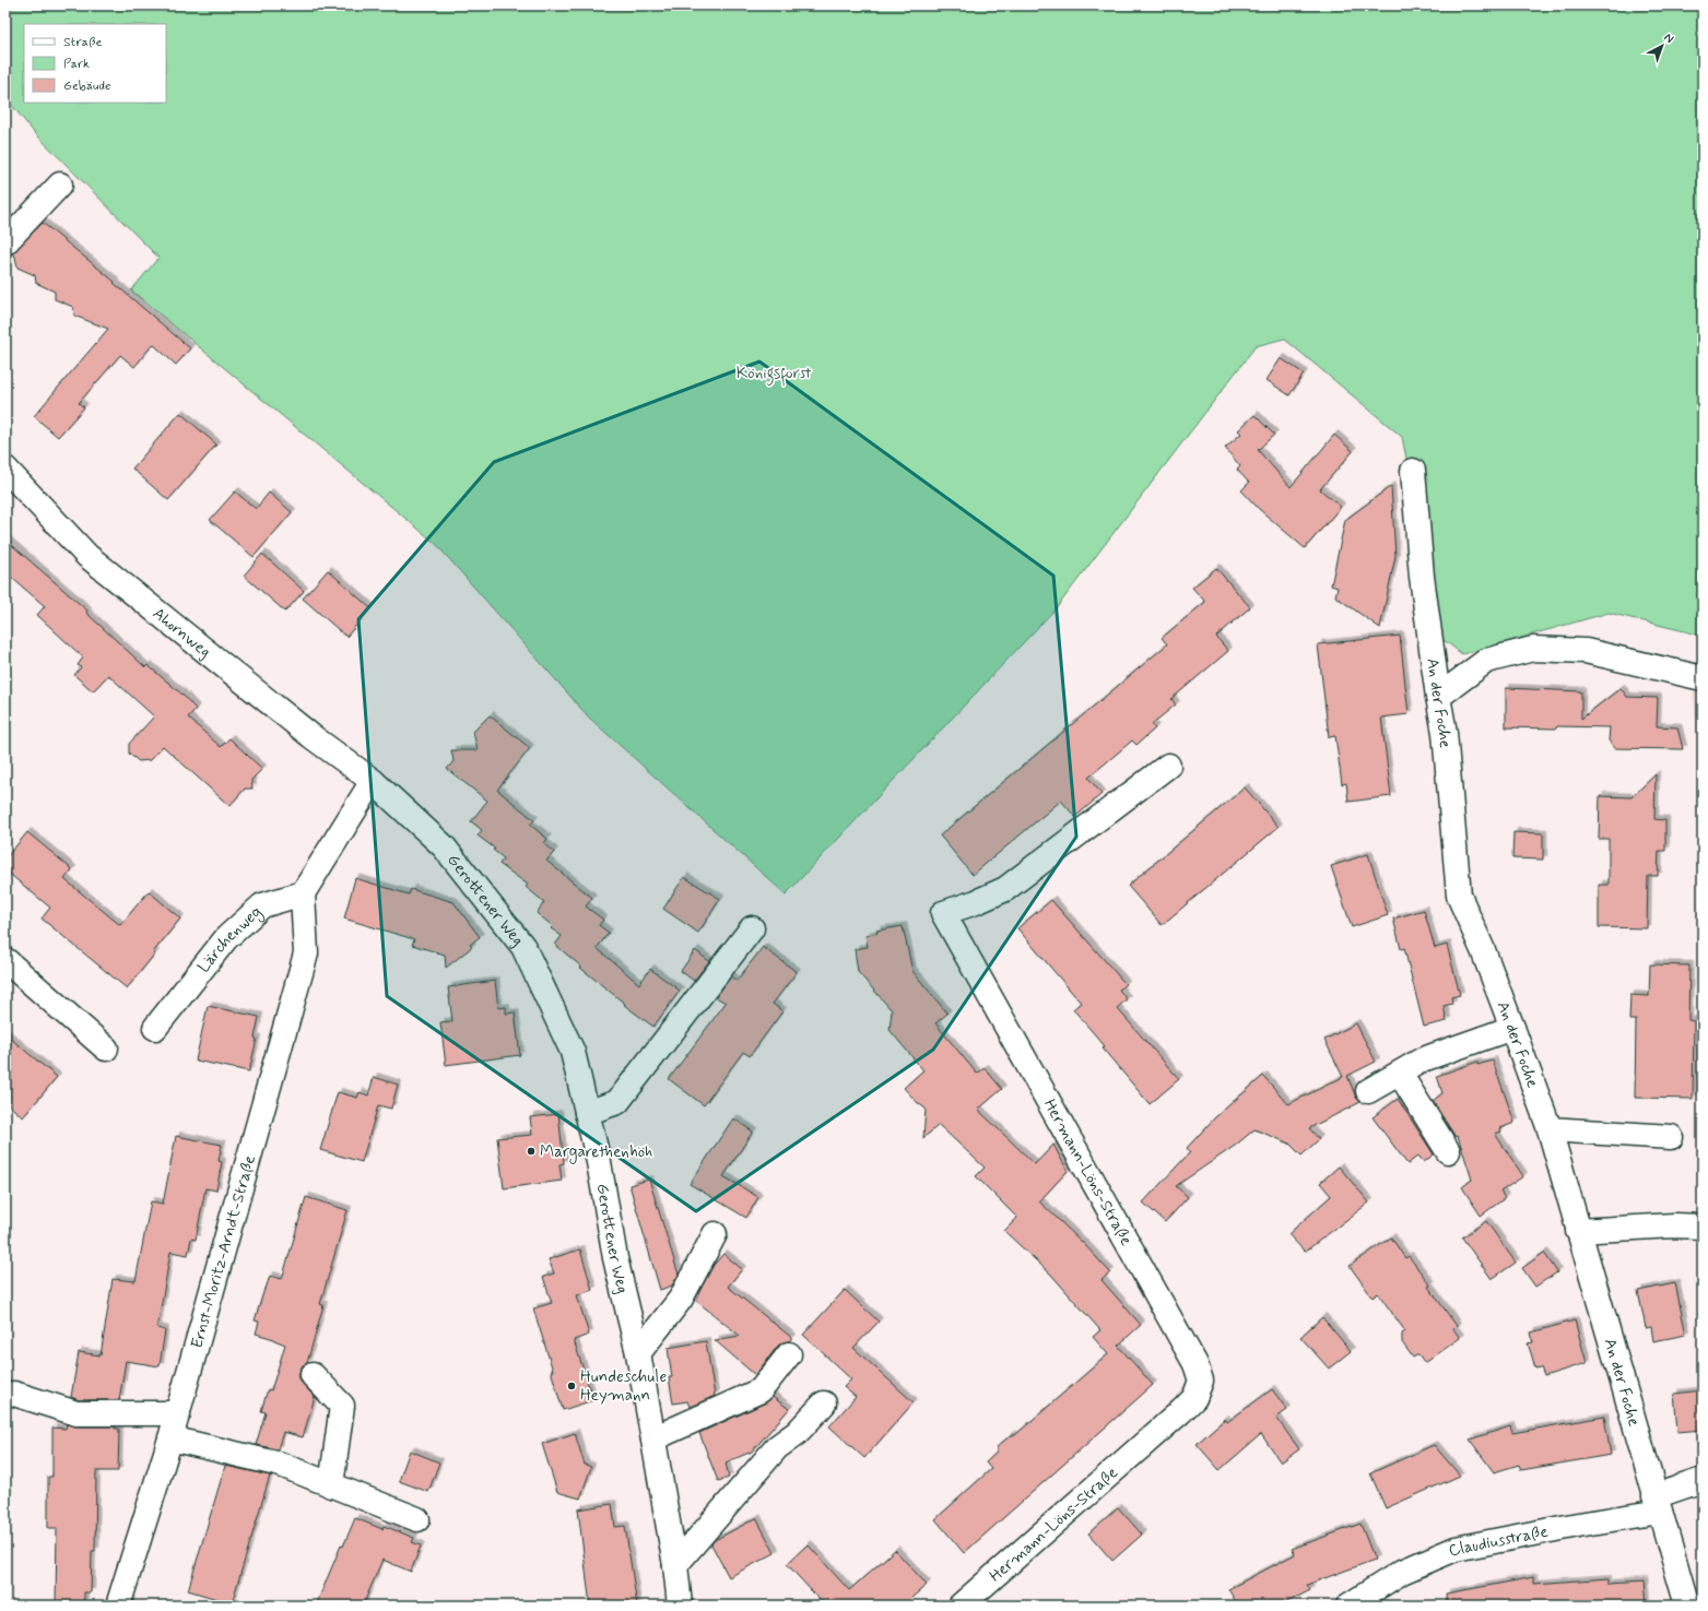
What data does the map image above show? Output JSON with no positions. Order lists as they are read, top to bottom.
{
  "streets": {
    "street": [
      "Ahornweg",
      "An der Foche",
      "Gerottener Weg",
      "Lärchenweg",
      "Hermann-Löns-Straße",
      "Ernst-Moritz-Arndt-Straße",
      "Claudiusstraße"
    ]
  },
  "crossings": [
    ["Ahornweg", "Gerottener Weg"],
    ["An der Foche", "Claudiusstraße"],
    ["Lärchenweg", "Ernst-Moritz-Arndt-Straße"]
  ],
  "parks": ["Königsforst"],
  "places": ["Margarethenhöh", "Hundeschule Heymann"],
  "legend": ["Straße", "Park", "Gebäude"],
  "north": "top right"
}
